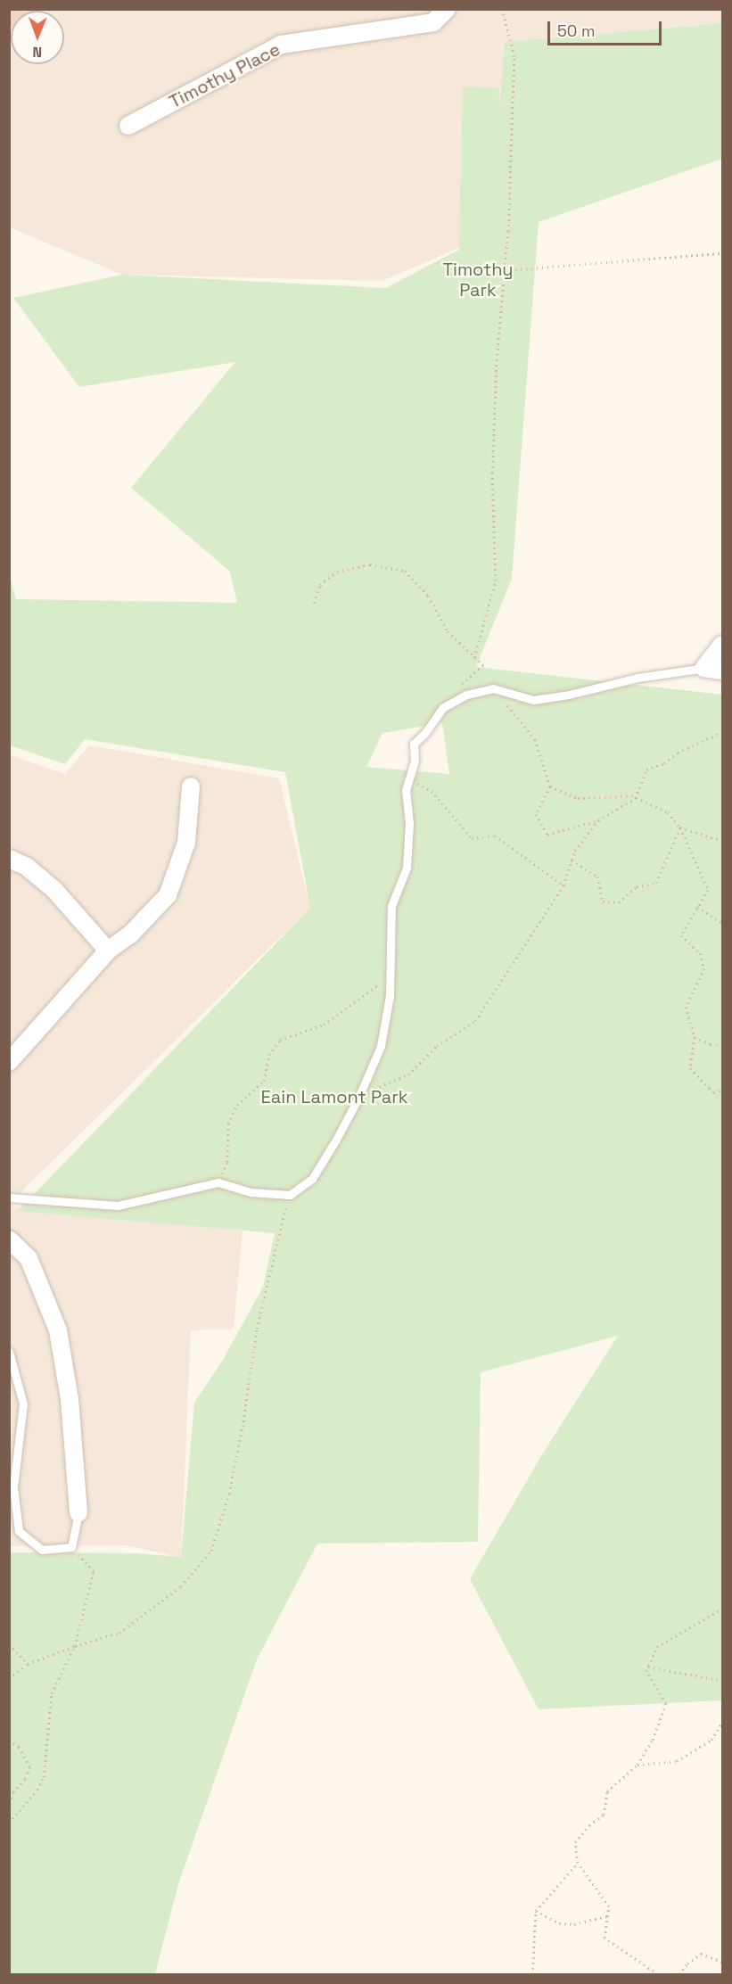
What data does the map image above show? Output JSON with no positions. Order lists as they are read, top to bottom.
{
  "streets": {
    "street": ["Timothy Place"]
  },
  "parks": ["Timothy Park", "Eain Lamont Park"],
  "scale_bar": "50 m",
  "north": "bottom"
}
